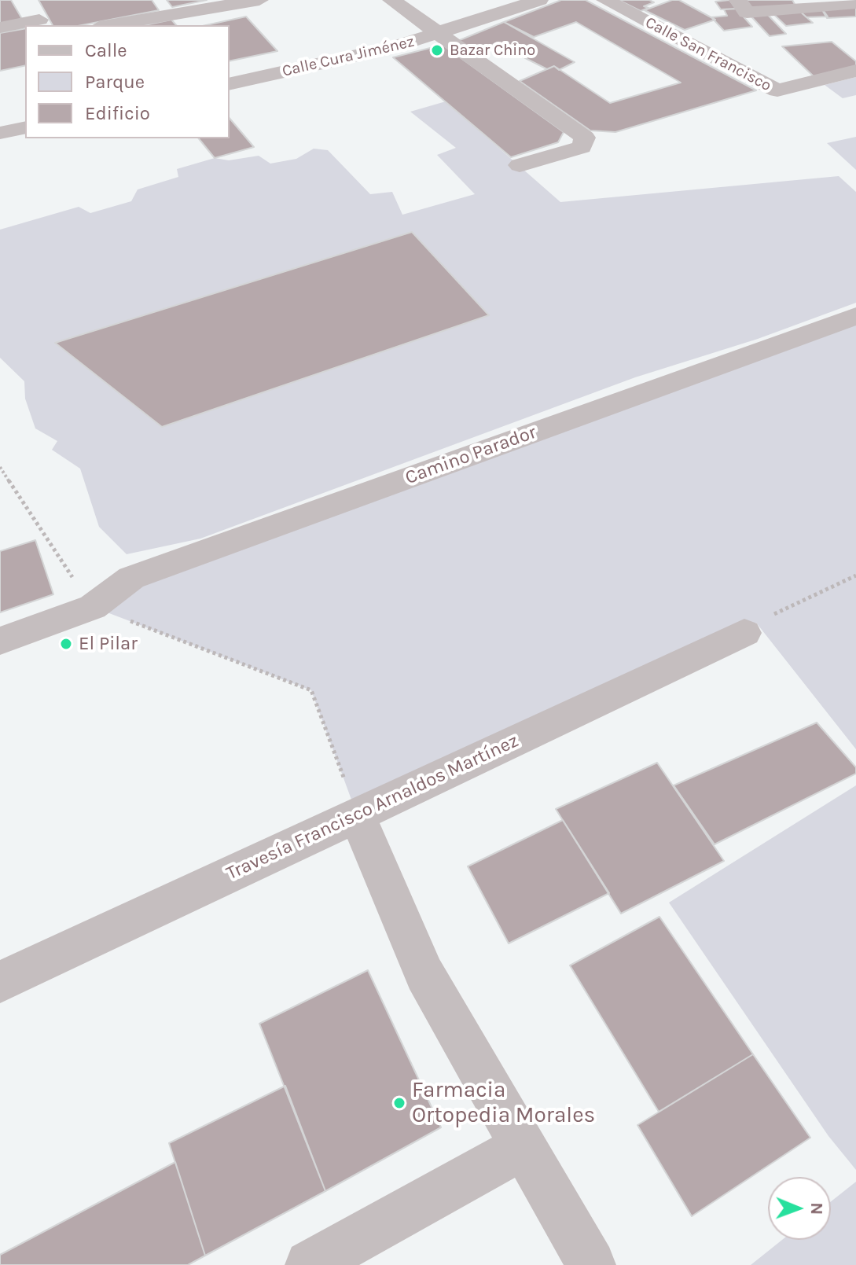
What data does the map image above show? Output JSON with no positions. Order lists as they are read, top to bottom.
{
  "streets": {
    "street": [
      "Calle San Francisco",
      "Calle Cura Jiménez",
      "Camino Parador",
      "Travesía Francisco Arnaldos Martínez"
    ]
  },
  "places": ["Bazar Chino", "El Pilar", "Farmacia Ortopedia Morales"],
  "legend": ["Calle", "Parque", "Edificio"],
  "north": "right"
}
